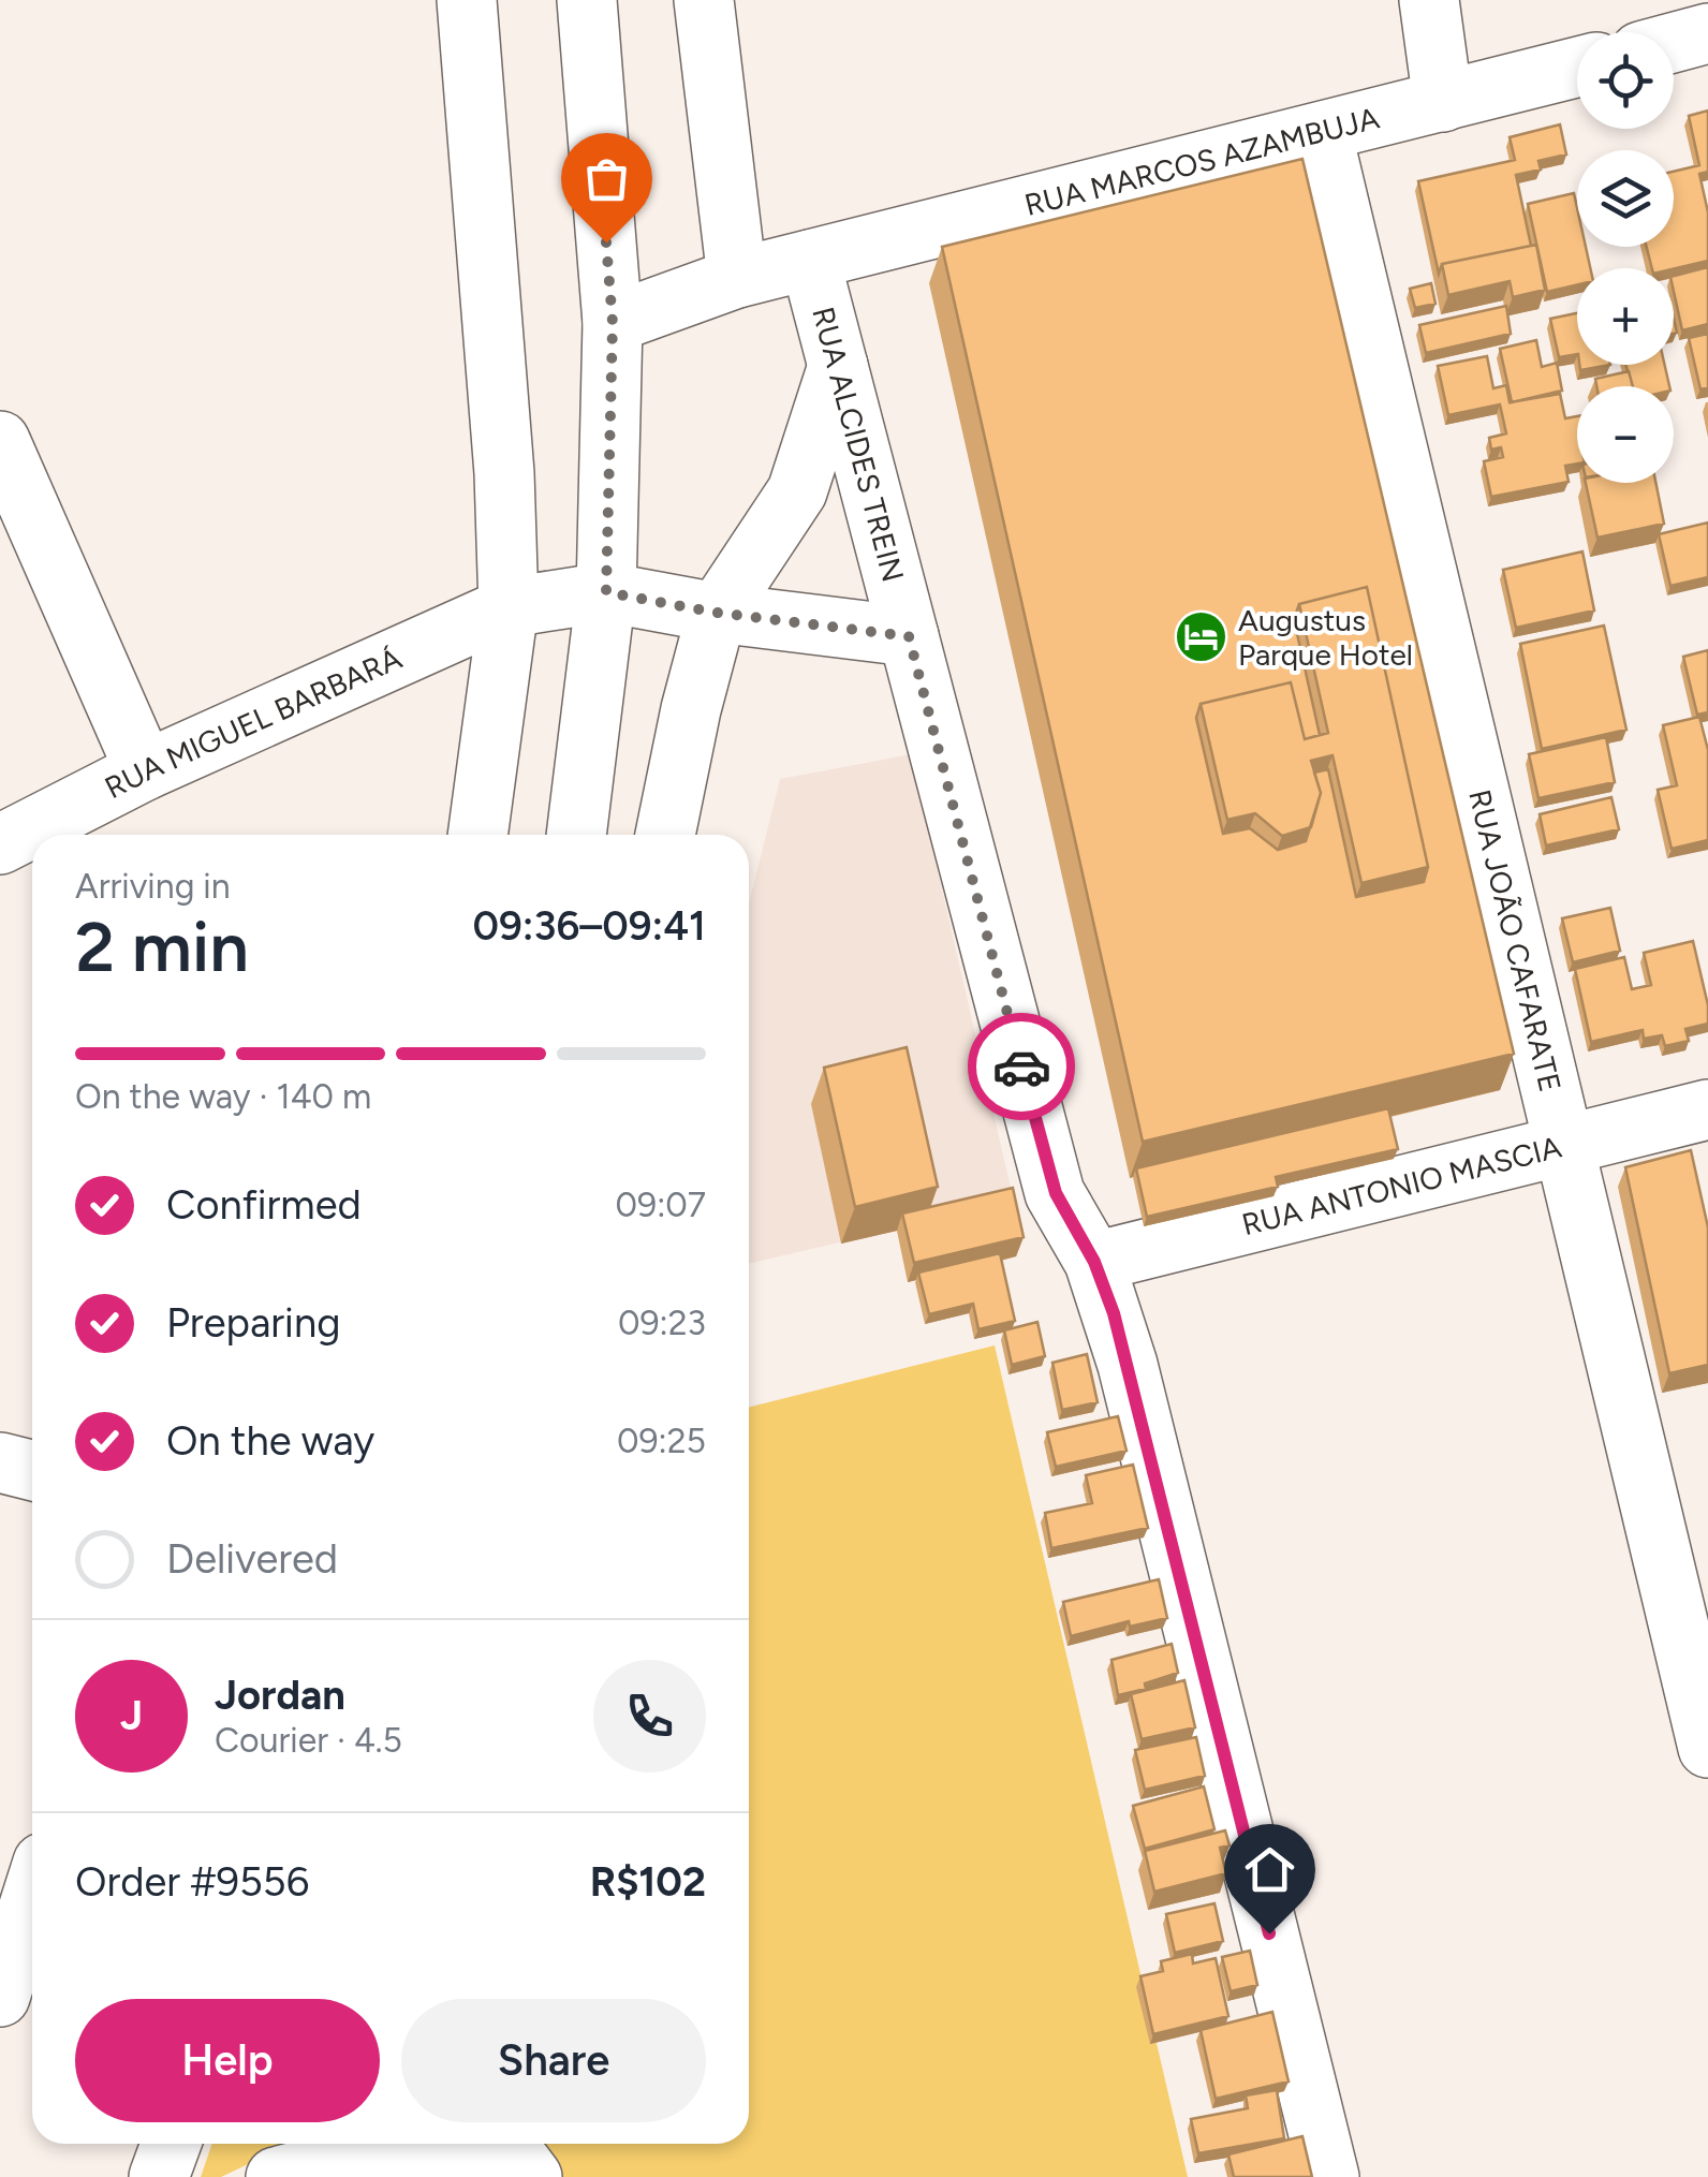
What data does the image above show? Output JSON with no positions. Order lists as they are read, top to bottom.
{
  "streets": {
    "main road": [
      "RUA MARCOS AZAMBUJA",
      "RUA ALCIDES TREIN",
      "RUA MIGUEL BARBARÁ",
      "RUA JOÃO CAFARATE",
      "RUA ANTONIO MASCIA"
    ]
  },
  "crossings": [
    ["RUA MARCOS AZAMBUJA", "RUA ALCIDES TREIN"],
    ["RUA MARCOS AZAMBUJA", "RUA JOÃO CAFARATE"],
    ["RUA ALCIDES TREIN", "RUA MIGUEL BARBARÁ"],
    ["RUA ALCIDES TREIN", "RUA ANTONIO MASCIA"],
    ["RUA JOÃO CAFARATE", "RUA ANTONIO MASCIA"]
  ],
  "places": {
    "hotel": ["Augustus Parque Hotel"]
  },
  "page": {
    "map_buttons": ["+", "−"],
    "heading": ["2 min", "Arriving in", "09:36–09:41"],
    "panel": [
      "Jordan",
      "Courier · 4.5",
      "Order #9556",
      "R$102"
    ],
    "bar": "On the way · 140 m",
    "list": [
      ["Confirmed", "09:07"],
      ["Preparing", "09:23"],
      ["On the way", "09:25"],
      "Delivered"
    ],
    "round": "J",
    "buttons": ["Help", "Share"]
  }
}
